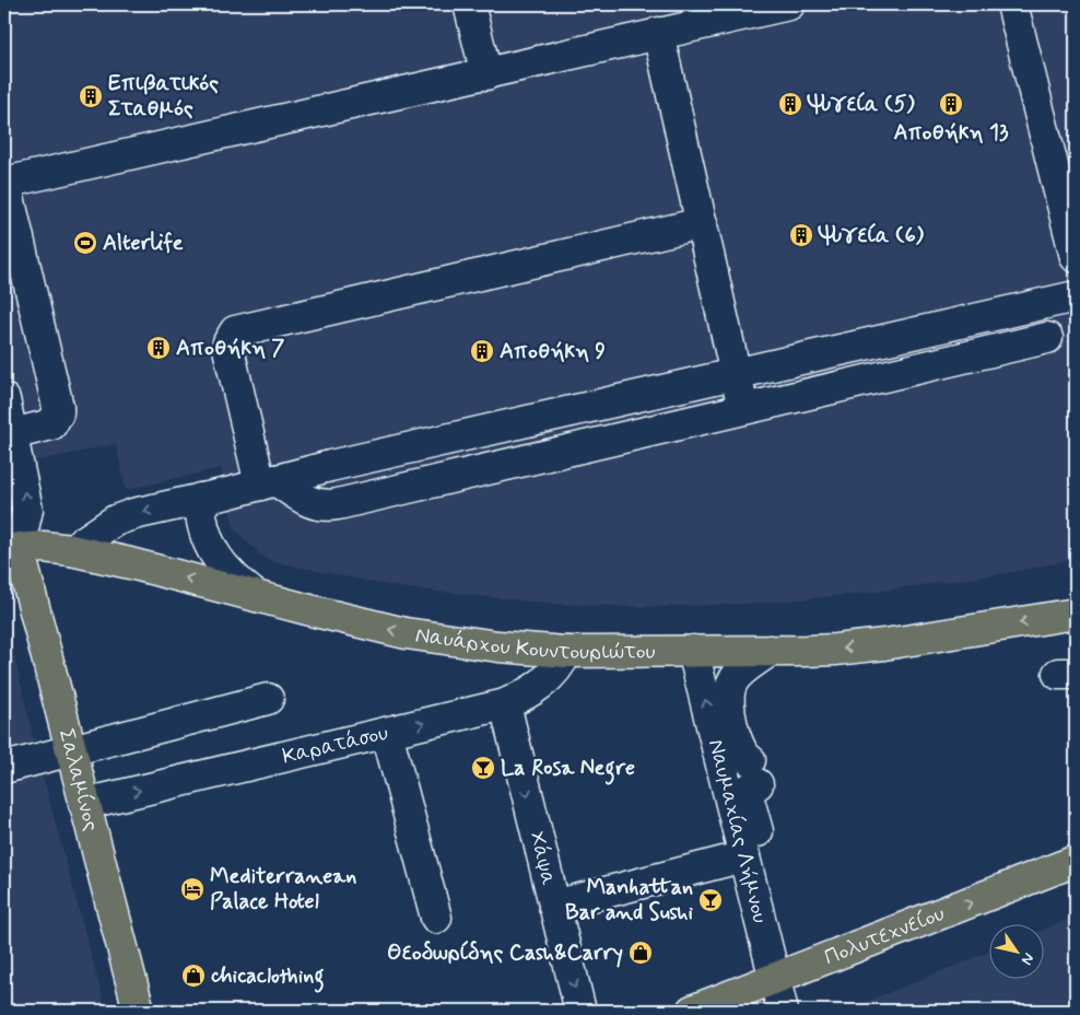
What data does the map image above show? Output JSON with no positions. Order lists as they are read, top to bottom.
{
  "streets": {
    "main road": ["Ναυάρχου Κουντουριώτου", "Σαλαμίνος", "Πολυτεχνείου"],
    "street": ["Καρατάσου", "Ναυμαχίας Λήμνου", "Χάψα"]
  },
  "crossings": [
    ["Ναυάρχου Κουντουριώτου", "Καρατάσου"],
    ["Ναυάρχου Κουντουριώτου", "Σαλαμίνος"],
    ["Ναυάρχου Κουντουριώτου", "Ναυμαχίας Λήμνου"],
    ["Καρατάσου", "Σαλαμίνος"],
    ["Καρατάσου", "Χάψα"],
    ["Ναυμαχίας Λήμνου", "Πολυτεχνείου"]
  ],
  "one_way": ["Ναυάρχου Κουντουριώτου", "Ναυμαχίας Λήμνου", "Πολυτεχνείου"],
  "places": {
    "building": [
      "Επιβατικός Σταθμός",
      "Ψυγεία (5)",
      "Αποθήκη 13",
      "Ψυγεία (6)",
      "Αποθήκη 7",
      "Αποθήκη 9"
    ],
    "sports": ["Alterlife"],
    "bar": ["La Rosa Negre", "Manhattan Bar and Sushi"],
    "hotel": ["Mediterranean Palace Hotel"],
    "shop": ["Θεοδωρίδης Cash&Carry", "chicaclothing"]
  },
  "north": "bottom right"
}
